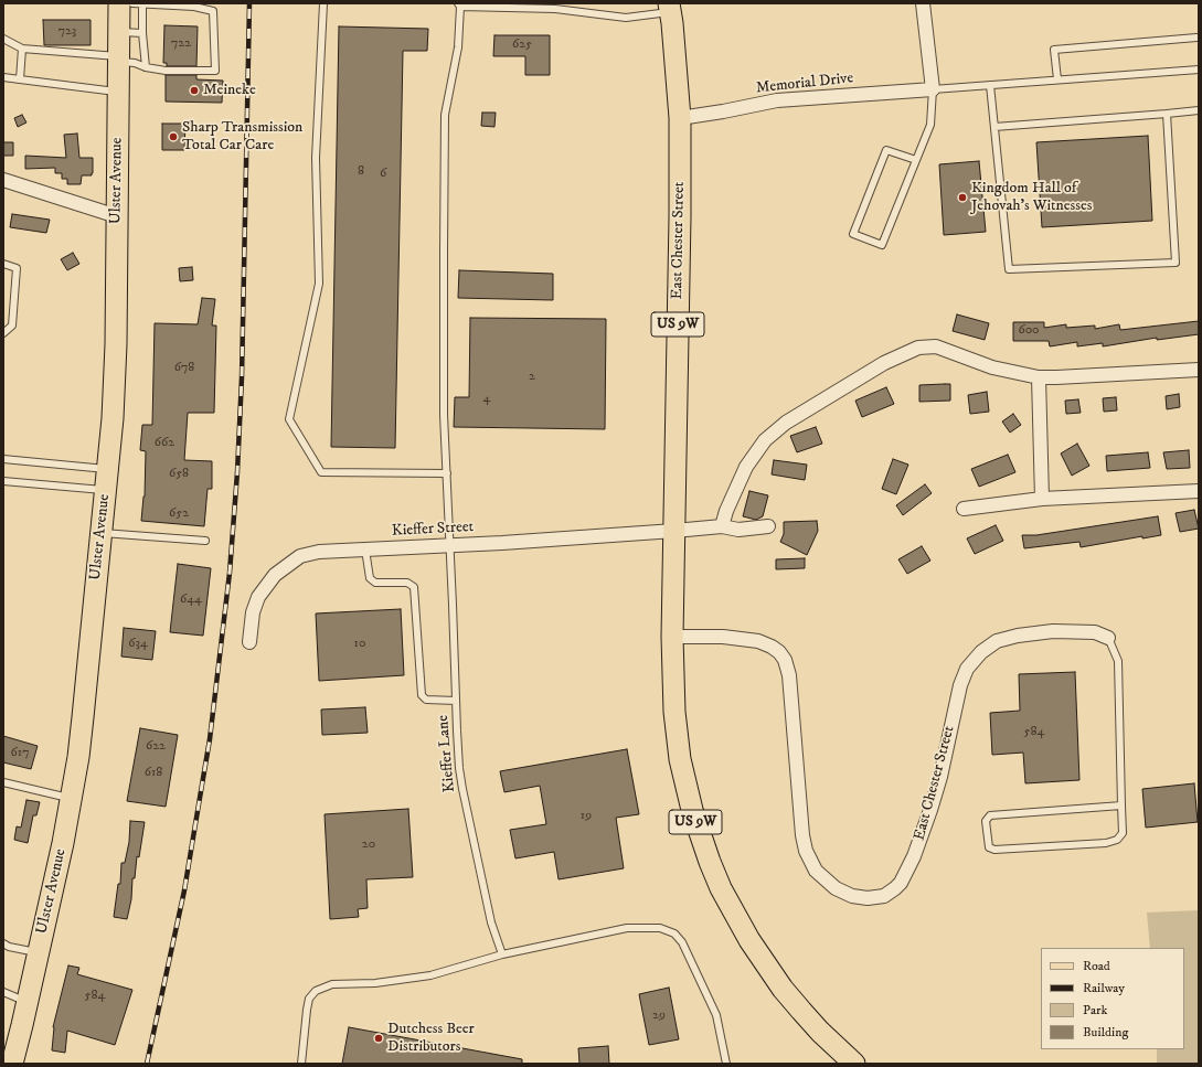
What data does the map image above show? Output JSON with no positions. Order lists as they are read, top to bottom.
{
  "streets": {
    "main road": ["Ulster Avenue", "East Chester Street", "US 9W"],
    "street": ["Memorial Drive", "Kieffer Street"],
    "lane": ["Kieffer Lane"]
  },
  "crossings": [
    ["Memorial Drive", "East Chester Street"],
    ["East Chester Street", "US 9W"],
    ["East Chester Street", "Kieffer Street"],
    ["US 9W", "Kieffer Street"],
    ["Kieffer Street", "Kieffer Lane"]
  ],
  "places": [
    "Meineke",
    "Sharp Transmission Total Car Care",
    "Kingdom Hall of Jehovah's Witnesses",
    "Dutchess Beer Distributors"
  ],
  "house_numbers": [
    "723",
    "722",
    "625",
    "8",
    "6",
    "600",
    "678",
    "2",
    "4",
    "662",
    "658",
    "652",
    "644",
    "634",
    "10",
    "584",
    "622",
    "617",
    "618",
    "19",
    "20",
    "584",
    "29"
  ],
  "legend": [
    "Road",
    "Railway",
    "Park",
    "Building"
  ]
}
